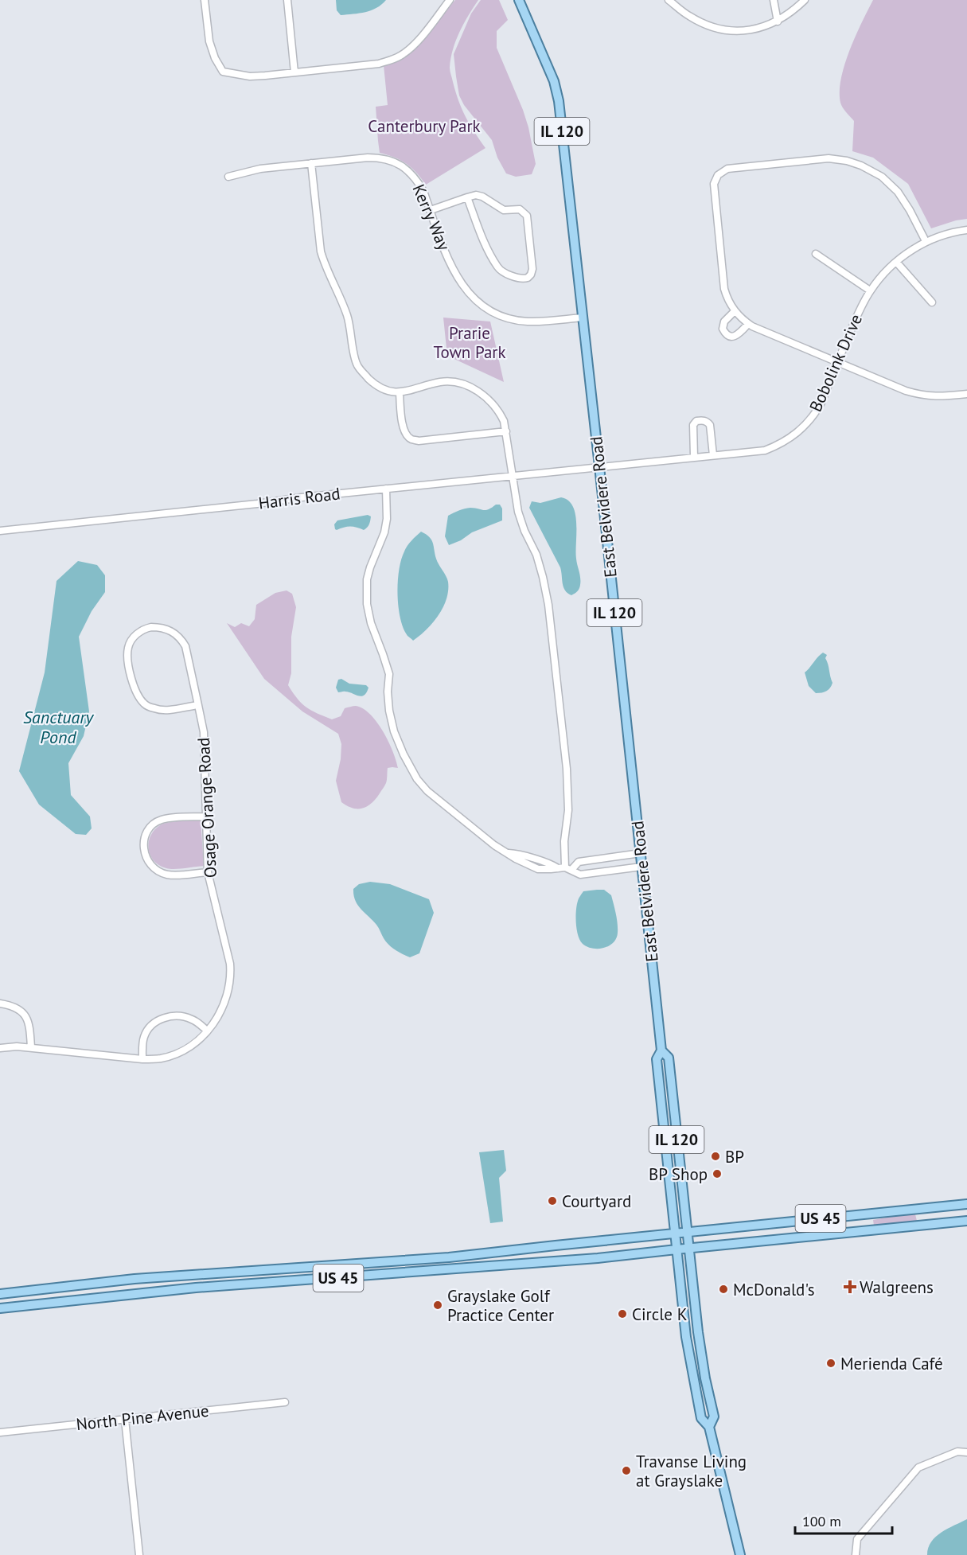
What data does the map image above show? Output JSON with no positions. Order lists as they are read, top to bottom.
{
  "streets": {
    "main road": ["IL 120", "East Belvidere Road", "US 45"],
    "street": [
      "Kerry Way",
      "Bobolink Drive",
      "Harris Road",
      "Osage Orange Road",
      "North Pine Avenue"
    ]
  },
  "crossings": [
    ["IL 120", "East Belvidere Road"],
    ["IL 120", "US 45"],
    ["Kerry Way", "East Belvidere Road"],
    ["Bobolink Drive", "Harris Road"],
    ["Bobolink Drive", "East Belvidere Road"],
    ["Harris Road", "East Belvidere Road"],
    ["East Belvidere Road", "US 45"]
  ],
  "water": ["Sanctuary Pond"],
  "parks": ["Canterbury Park", "Prarie Town Park"],
  "places": {
    "other": [
      "BP",
      "BP Shop",
      "Courtyard",
      "McDonald's",
      "Grayslake Golf Practice Center",
      "Circle K",
      "Merienda Café",
      "Travanse Living at Grayslake"
    ],
    "health": ["Walgreens"]
  },
  "scale_bar": "100 m"
}
